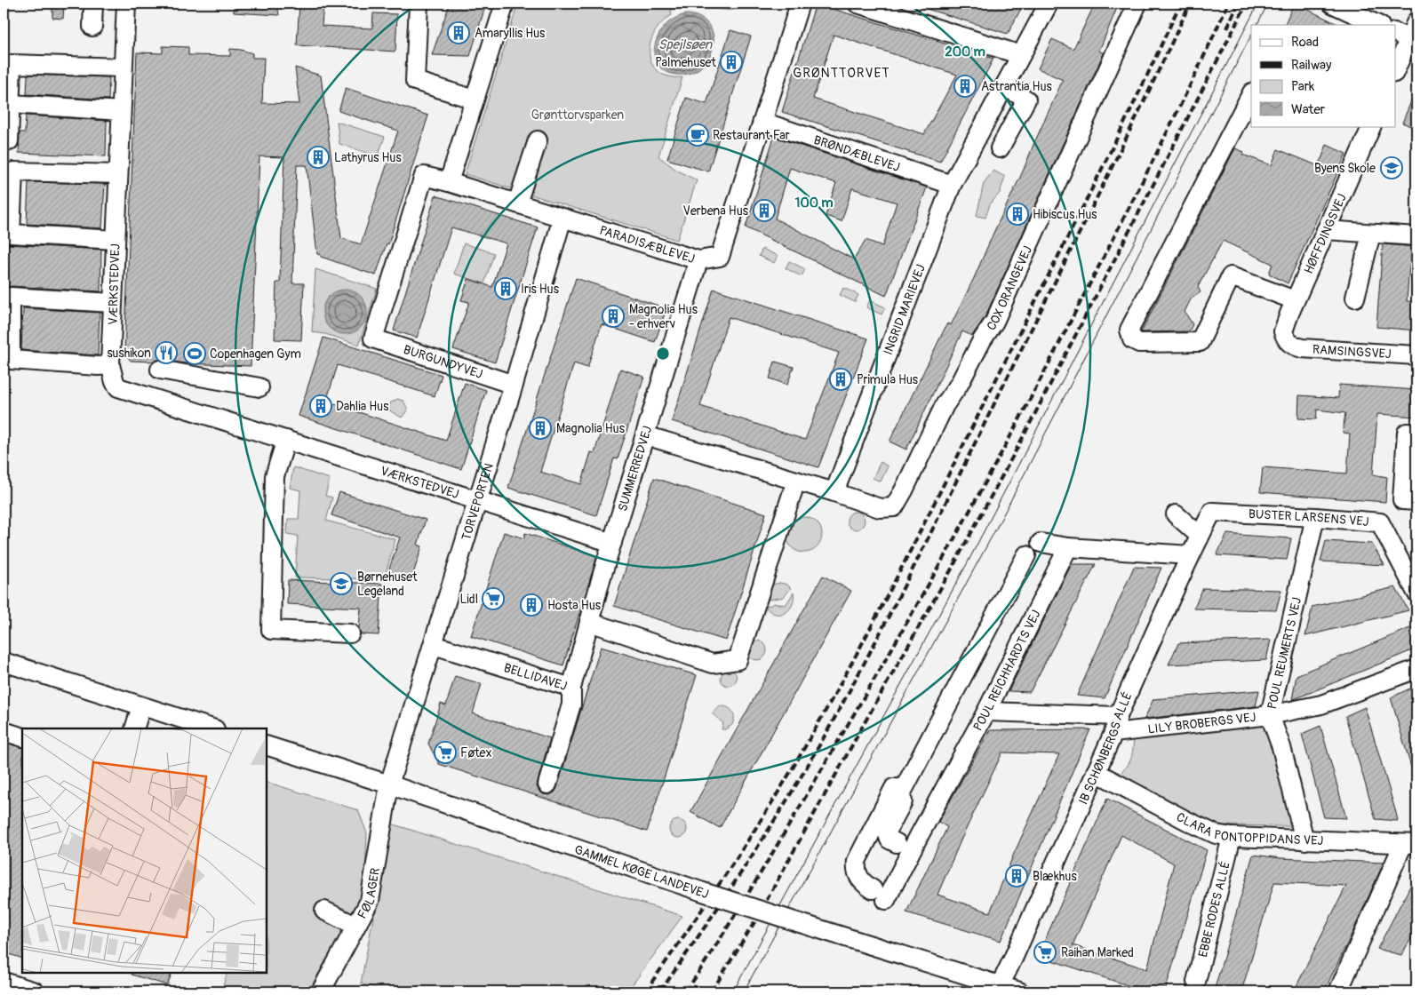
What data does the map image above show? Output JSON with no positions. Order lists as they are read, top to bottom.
{
  "streets": {
    "street": [
      "BRØNDÆBLEVEJ",
      "HØFFDINGSVEJ",
      "PARADISÆBLEVEJ",
      "VÆRKSTEDVEJ",
      "COX ORANGEVEJ",
      "INGRID MARIEVEJ",
      "RAMSINGSVEJ",
      "BURGUNDYVEJ",
      "SUMMERREDVEJ",
      "TORVEPORTEN",
      "BUSTER LARSENS VEJ",
      "POUL REUMERTS VEJ",
      "POUL REICHHARDTS VEJ",
      "BELLIDAVEJ",
      "LILY BROBERGS VEJ",
      "IB SCHØNBERGS ALLÉ",
      "CLARA PONTOPPIDANS VEJ",
      "GAMMEL KØGE LANDEVEJ",
      "FØLAGER",
      "EBBE RODES ALLÉ"
    ]
  },
  "crossings": [
    ["BRØNDÆBLEVEJ", "PARADISÆBLEVEJ"],
    ["BRØNDÆBLEVEJ", "INGRID MARIEVEJ"],
    ["HØFFDINGSVEJ", "RAMSINGSVEJ"],
    ["PARADISÆBLEVEJ", "BURGUNDYVEJ"],
    ["PARADISÆBLEVEJ", "SUMMERREDVEJ"],
    ["PARADISÆBLEVEJ", "TORVEPORTEN"],
    ["VÆRKSTEDVEJ", "TORVEPORTEN"],
    ["COX ORANGEVEJ", "INGRID MARIEVEJ"],
    ["BURGUNDYVEJ", "TORVEPORTEN"],
    ["SUMMERREDVEJ", "BELLIDAVEJ"],
    ["TORVEPORTEN", "BELLIDAVEJ"],
    ["TORVEPORTEN", "GAMMEL KØGE LANDEVEJ"],
    ["TORVEPORTEN", "FØLAGER"],
    ["BUSTER LARSENS VEJ", "POUL REUMERTS VEJ"],
    ["BUSTER LARSENS VEJ", "IB SCHØNBERGS ALLÉ"],
    ["POUL REUMERTS VEJ", "LILY BROBERGS VEJ"],
    ["POUL REUMERTS VEJ", "CLARA PONTOPPIDANS VEJ"],
    ["POUL REICHHARDTS VEJ", "LILY BROBERGS VEJ"],
    ["LILY BROBERGS VEJ", "IB SCHØNBERGS ALLÉ"],
    ["IB SCHØNBERGS ALLÉ", "CLARA PONTOPPIDANS VEJ"],
    ["IB SCHØNBERGS ALLÉ", "GAMMEL KØGE LANDEVEJ"],
    ["CLARA PONTOPPIDANS VEJ", "EBBE RODES ALLÉ"],
    ["GAMMEL KØGE LANDEVEJ", "FØLAGER"]
  ],
  "districts": ["GRØNTTORVET"],
  "water": ["Spejlsøen"],
  "parks": ["Grønttorvsparken"],
  "places": {
    "building": [
      "Amaryllis Hus",
      "Palmehuset",
      "Astrantia Hus",
      "Lathyrus Hus",
      "Verbena Hus",
      "Hibiscus Hus",
      "Iris Hus",
      "Magnolia Hus - erhverv",
      "Primula Hus",
      "Dahlia Hus",
      "Magnolia Hus",
      "Hosta Hus",
      "Blækhus"
    ],
    "cafe": ["Restaurant Far"],
    "school or university": ["Byens Skole", "Børnehuset Legeland"],
    "restaurant": ["sushikon"],
    "sports": ["Copenhagen Gym"],
    "supermarket": ["Lidl", "Føtex", "Raihan Marked"]
  },
  "legend": [
    "Road",
    "Railway",
    "Park",
    "Water"
  ],
  "rings": ["200 m", "100 m"]
}
